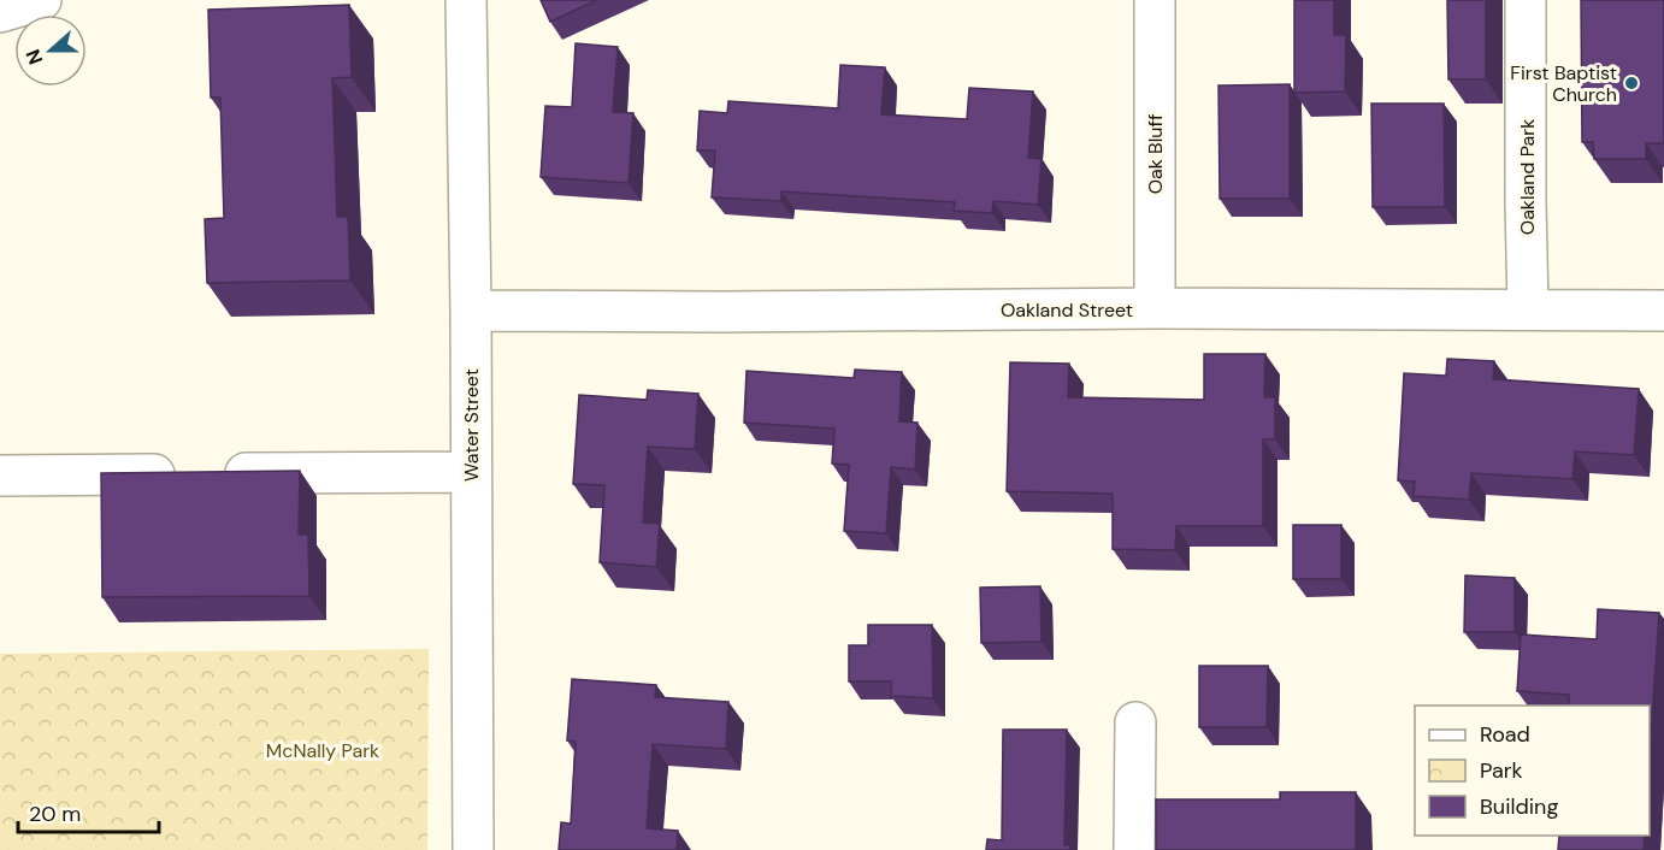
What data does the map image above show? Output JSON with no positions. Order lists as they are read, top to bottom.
{
  "streets": {
    "street": [
      "Oak Bluff",
      "Oakland Park",
      "Oakland Street",
      "Water Street"
    ]
  },
  "crossings": [
    ["Oak Bluff", "Oakland Street"],
    ["Oakland Park", "Oakland Street"],
    ["Oakland Street", "Water Street"]
  ],
  "parks": ["McNally Park"],
  "places": ["First Baptist Church"],
  "legend": ["Road", "Park", "Building"],
  "scale_bar": "20 m",
  "north": "left"
}
